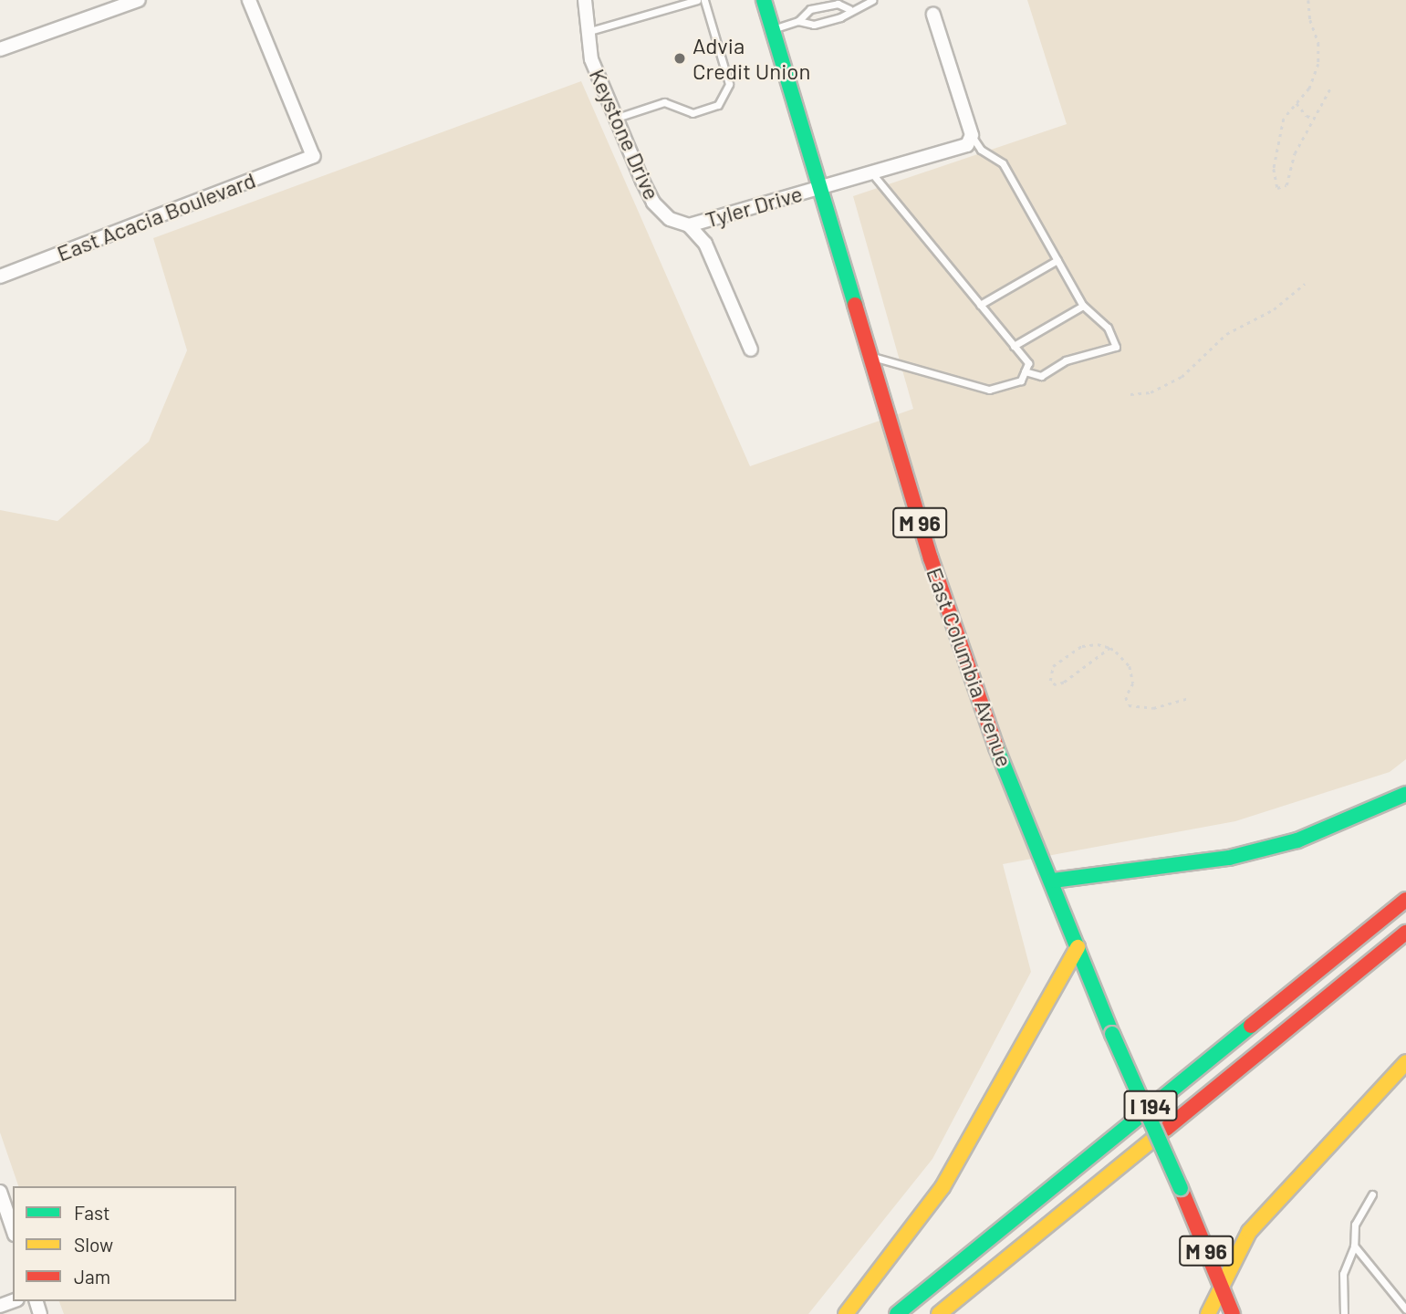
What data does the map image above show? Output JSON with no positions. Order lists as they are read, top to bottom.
{
  "streets": {
    "main road": ["M 96", "East Columbia Avenue", "I 194"],
    "street": ["Keystone Drive", "Tyler Drive", "East Acacia Boulevard"]
  },
  "crossings": [
    ["Keystone Drive", "Tyler Drive"],
    ["Tyler Drive", "East Columbia Avenue"]
  ],
  "places": ["Advia Credit Union"],
  "legend": ["Fast", "Slow", "Jam"]
}
